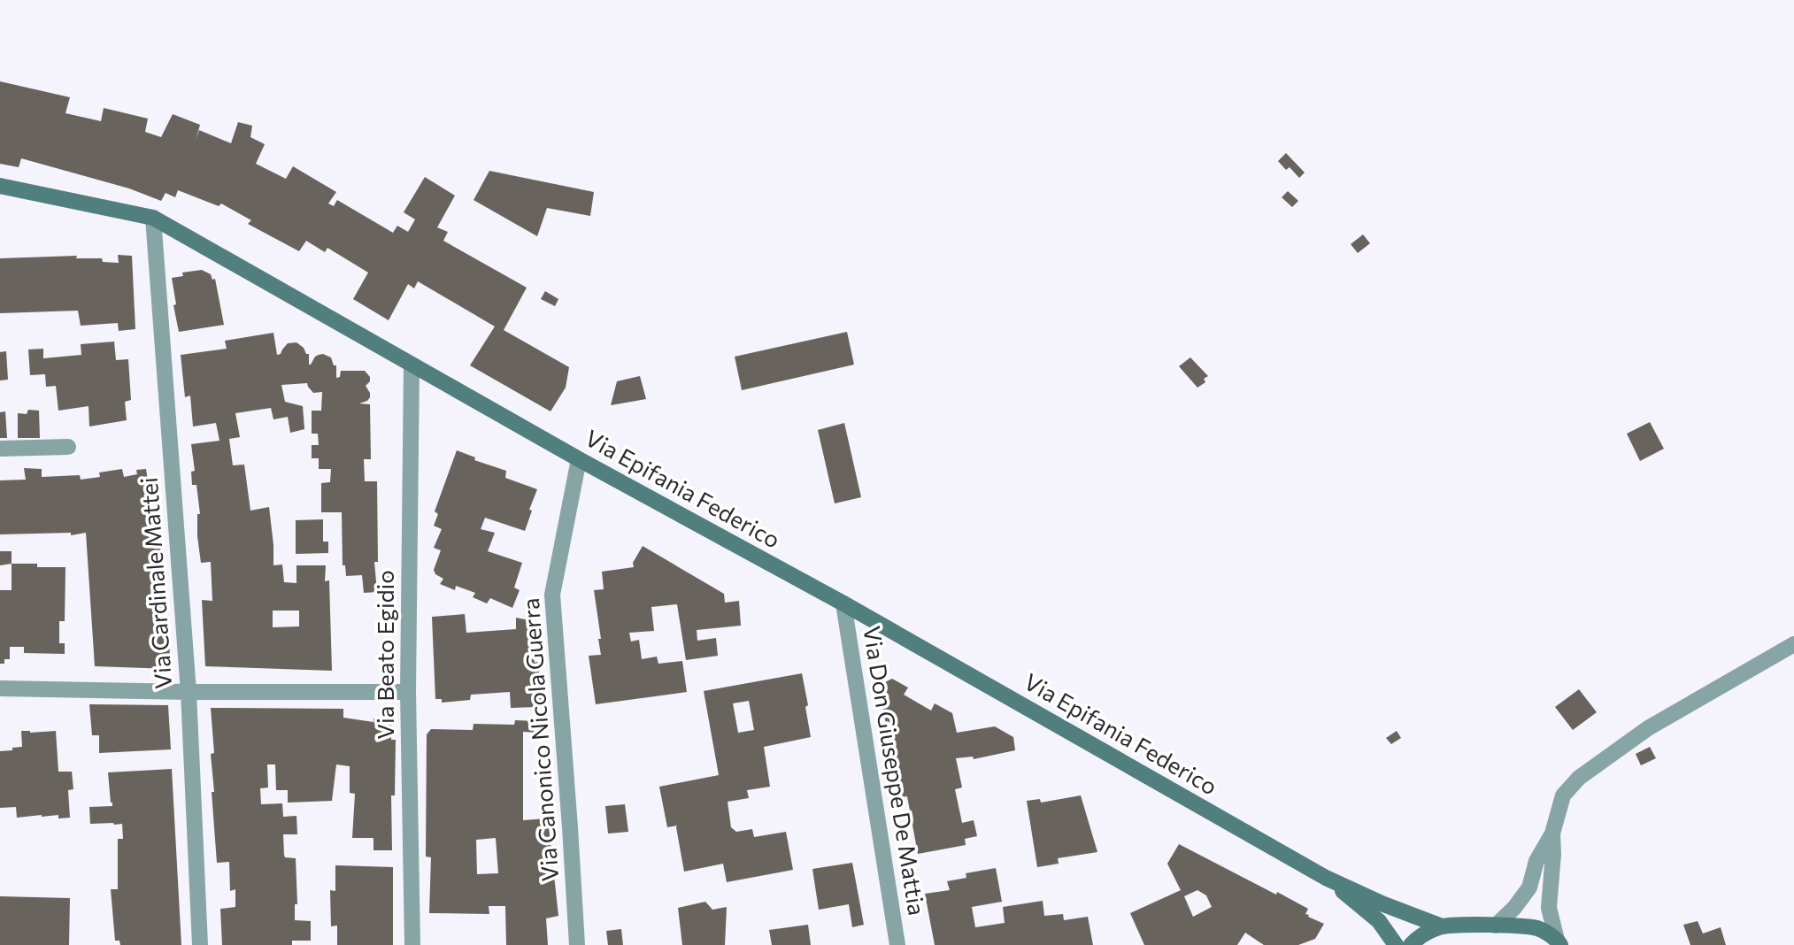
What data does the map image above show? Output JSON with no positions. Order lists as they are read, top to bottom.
{
  "streets": {
    "main road": ["Via Epifania Federico"],
    "street": [
      "Via Cardinale Mattei",
      "Via Beato Egidio",
      "Via Canonico Nicola Guerra",
      "Via Don Giuseppe De Mattia"
    ]
  },
  "crossings": [
    ["Via Epifania Federico", "Via Cardinale Mattei"],
    ["Via Epifania Federico", "Via Beato Egidio"],
    ["Via Epifania Federico", "Via Canonico Nicola Guerra"],
    ["Via Epifania Federico", "Via Don Giuseppe De Mattia"]
  ]
}
